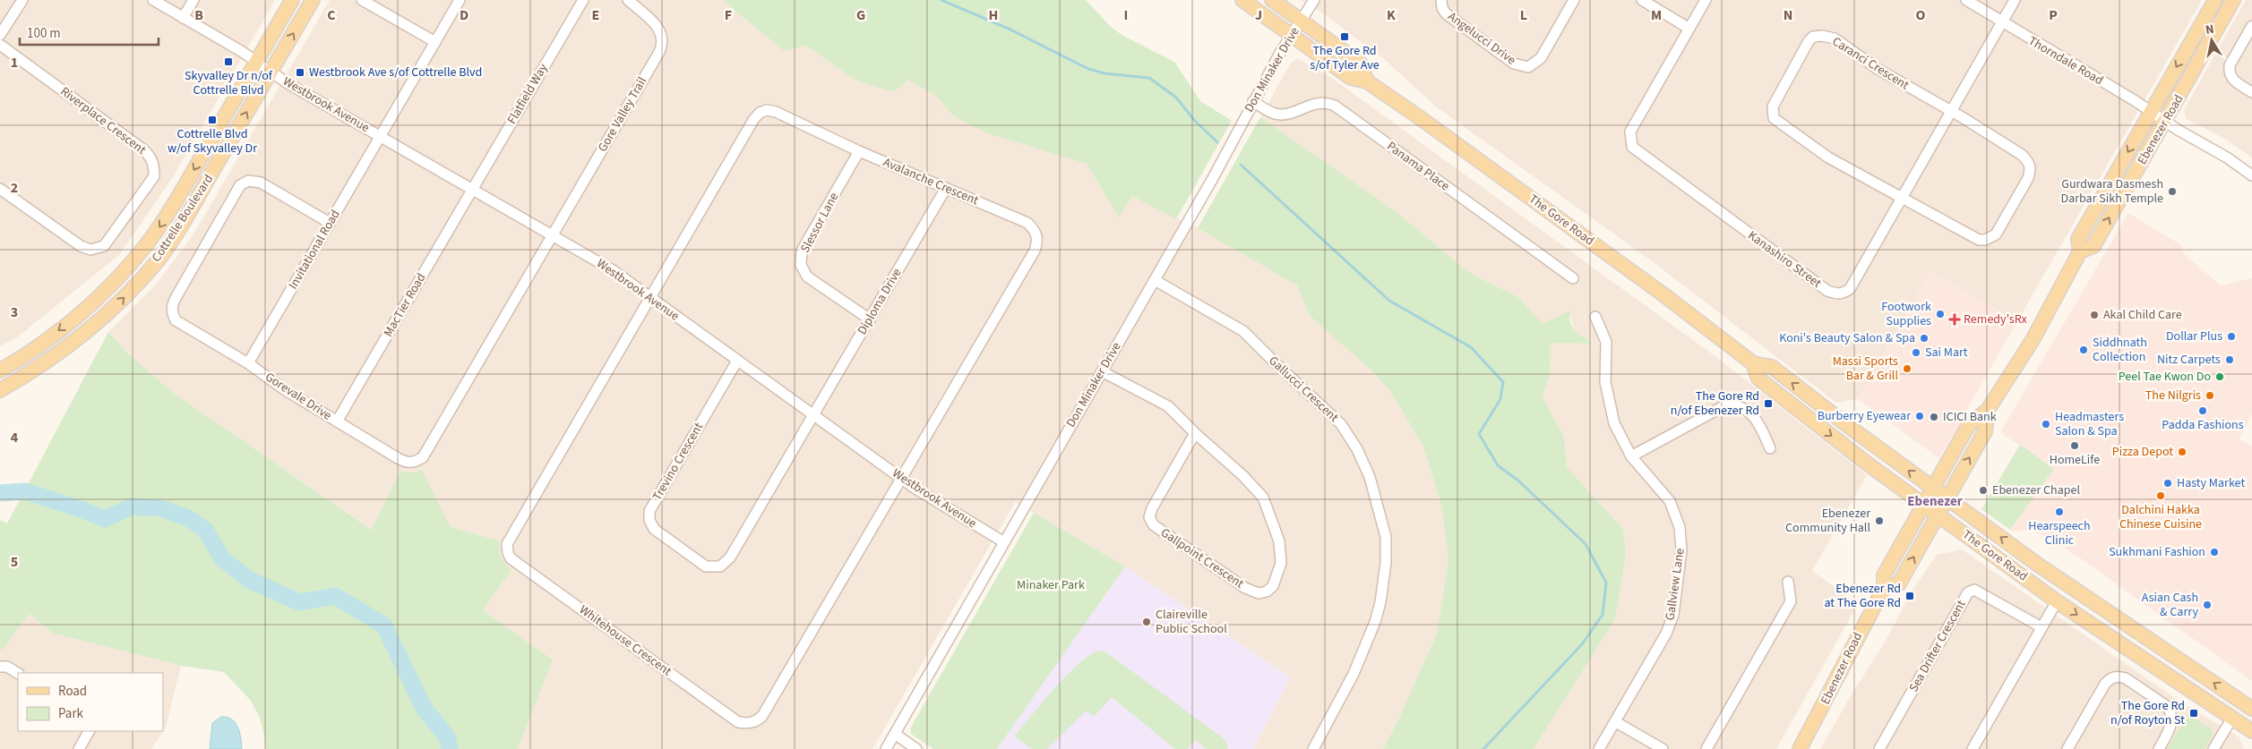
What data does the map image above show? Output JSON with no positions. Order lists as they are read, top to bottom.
{
  "streets": {
    "main road": ["Ebenezer Road", "Cottrelle Boulevard", "The Gore Road"],
    "street": [
      "Angelucci Drive",
      "Thorndale Road",
      "Caranci Crescent",
      "Don Minaker Drive",
      "Flatfield Way",
      "Westbrook Avenue",
      "Gore Valley Trail",
      "Riverplace Crescent",
      "Panama Place",
      "Avalanche Crescent",
      "Slessor Lane",
      "Invitational Road",
      "Kanashiro Street",
      "Diploma Drive",
      "MacTier Road",
      "Gallucci Crescent",
      "Gorevale Drive",
      "Trevino Crescent",
      "Gallpoint Crescent",
      "Gallview Lane",
      "Whitehouse Crescent",
      "Sea Drifter Crescent"
    ]
  },
  "crossings": [
    ["Thorndale Road", "Ebenezer Road"],
    ["Thorndale Road", "Kanashiro Street"],
    ["Caranci Crescent", "Kanashiro Street"],
    ["Don Minaker Drive", "Westbrook Avenue"],
    ["Don Minaker Drive", "Panama Place"],
    ["Don Minaker Drive", "The Gore Road"],
    ["Don Minaker Drive", "Gallucci Crescent"],
    ["Don Minaker Drive", "Gallpoint Crescent"],
    ["Flatfield Way", "Westbrook Avenue"],
    ["Flatfield Way", "MacTier Road"],
    ["Westbrook Avenue", "Gore Valley Trail"],
    ["Westbrook Avenue", "Avalanche Crescent"],
    ["Westbrook Avenue", "Cottrelle Boulevard"],
    ["Westbrook Avenue", "Invitational Road"],
    ["Westbrook Avenue", "Diploma Drive"],
    ["Westbrook Avenue", "MacTier Road"],
    ["Westbrook Avenue", "Gorevale Drive"],
    ["Westbrook Avenue", "Trevino Crescent"],
    ["Westbrook Avenue", "Whitehouse Crescent"],
    ["Gore Valley Trail", "Gorevale Drive"],
    ["Ebenezer Road", "The Gore Road"],
    ["Avalanche Crescent", "Slessor Lane"],
    ["Avalanche Crescent", "Diploma Drive"],
    ["Avalanche Crescent", "Whitehouse Crescent"],
    ["Slessor Lane", "Diploma Drive"],
    ["Invitational Road", "Gorevale Drive"],
    ["Diploma Drive", "Trevino Crescent"],
    ["MacTier Road", "Gorevale Drive"]
  ],
  "districts": ["Ebenezer"],
  "parks": ["Minaker Park"],
  "places": {
    "transit": [
      "The Gore Rd s/of Tyler Ave",
      "Skyvalley Dr n/of Cottrelle Blvd",
      "Westbrook Ave s/of Cottrelle Blvd",
      "Cottrelle Blvd w/of Skyvalley Dr",
      "The Gore Rd n/of Ebenezer Rd",
      "Ebenezer Rd at The Gore Rd",
      "The Gore Rd n/of Royton St"
    ],
    "other": [
      "Gurdwara Dasmesh Darbar Sikh Temple",
      "Footwork Supplies",
      "Akal Child Care",
      "Dollar Plus",
      "Koni's Beauty Salon & Spa",
      "Siddhnath Collection",
      "Sai Mart",
      "Nitz Carpets",
      "Massi Sports Bar & Grill",
      "Peel Tae Kwon Do",
      "The Nilgris",
      "Padda Fashions",
      "Burberry Eyewear",
      "ICICI Bank",
      "Headmasters Salon & Spa",
      "HomeLife",
      "Pizza Depot",
      "Hasty Market",
      "Ebenezer Chapel",
      "Dalchini Hakka Chinese Cuisine",
      "Hearspeech Clinic",
      "Ebenezer Community Hall",
      "Sukhmani Fashion",
      "Asian Cash & Carry",
      "Claireville Public School"
    ],
    "health": ["Remedy'sRx"]
  },
  "legend": ["Road", "Park"],
  "scale_bar": "100 m",
  "north": "top",
  "grid": {
    "columns": [
      "B",
      "C",
      "D",
      "E",
      "F",
      "G",
      "H",
      "I",
      "J",
      "K",
      "L",
      "M",
      "N",
      "O",
      "P"
    ],
    "rows": [
      "1",
      "2",
      "3",
      "4",
      "5"
    ]
  }
}
